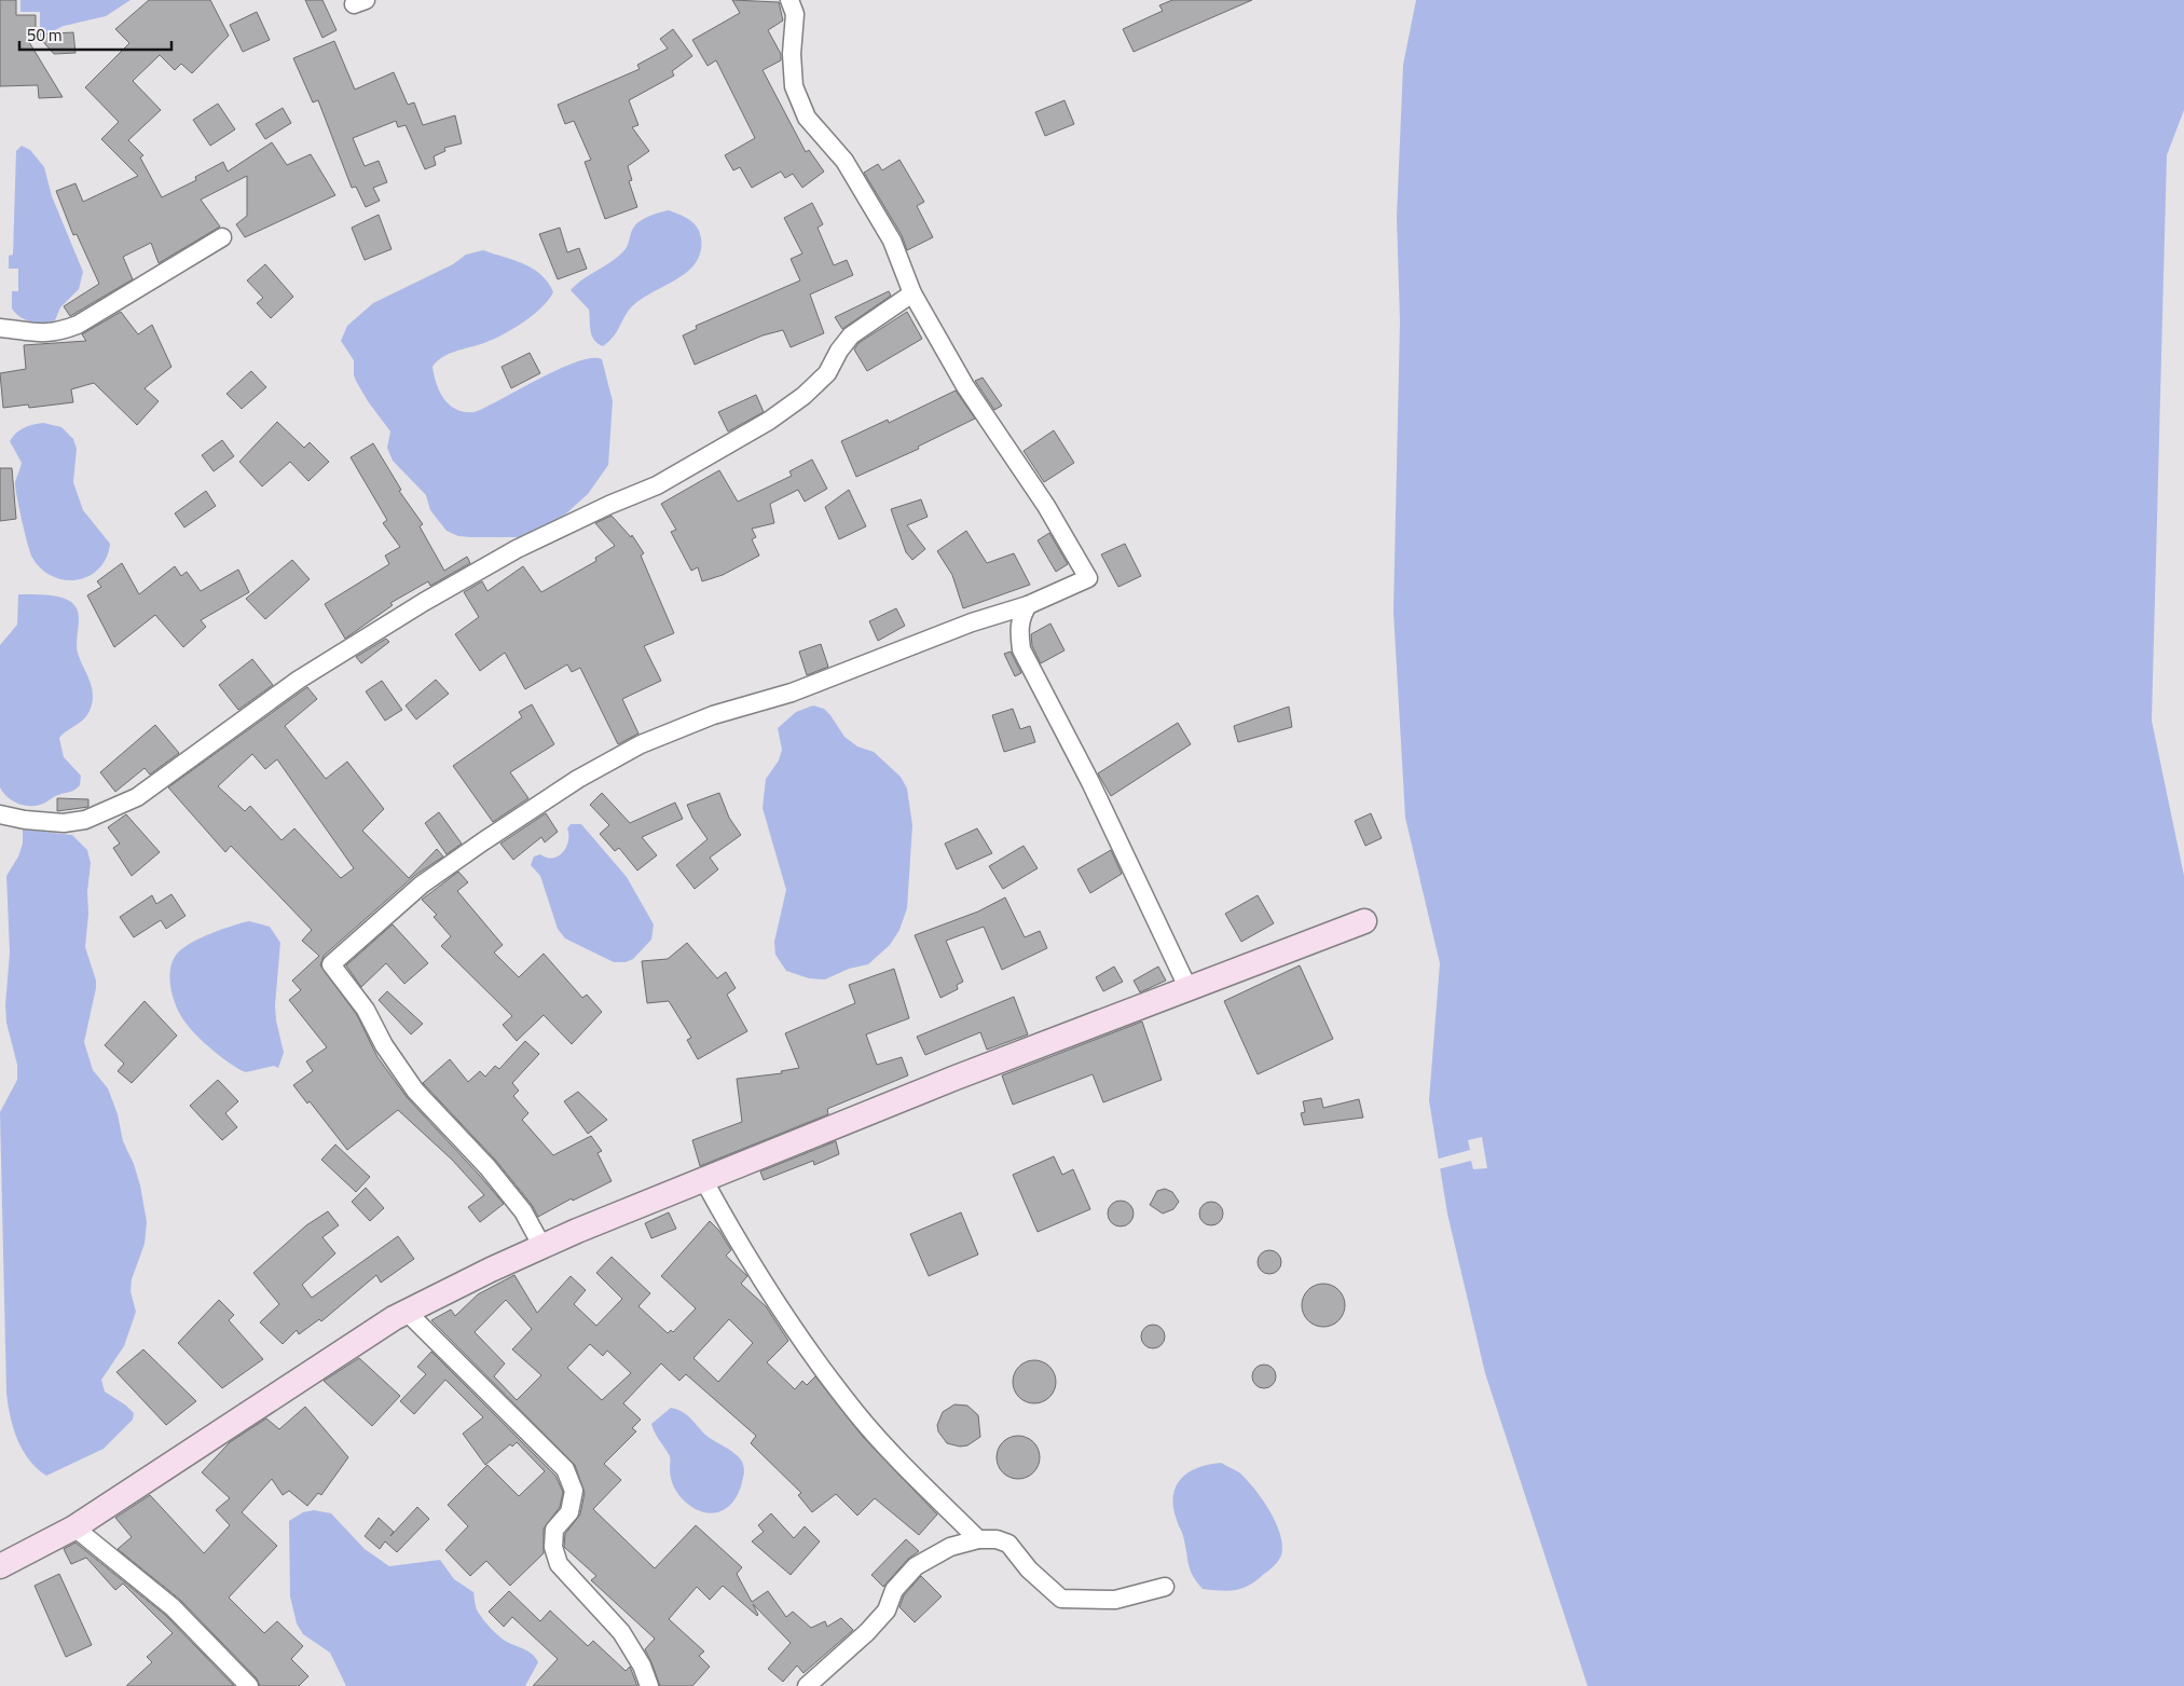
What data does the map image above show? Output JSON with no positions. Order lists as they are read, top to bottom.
{
  "scale_bar": "50 m"
}
